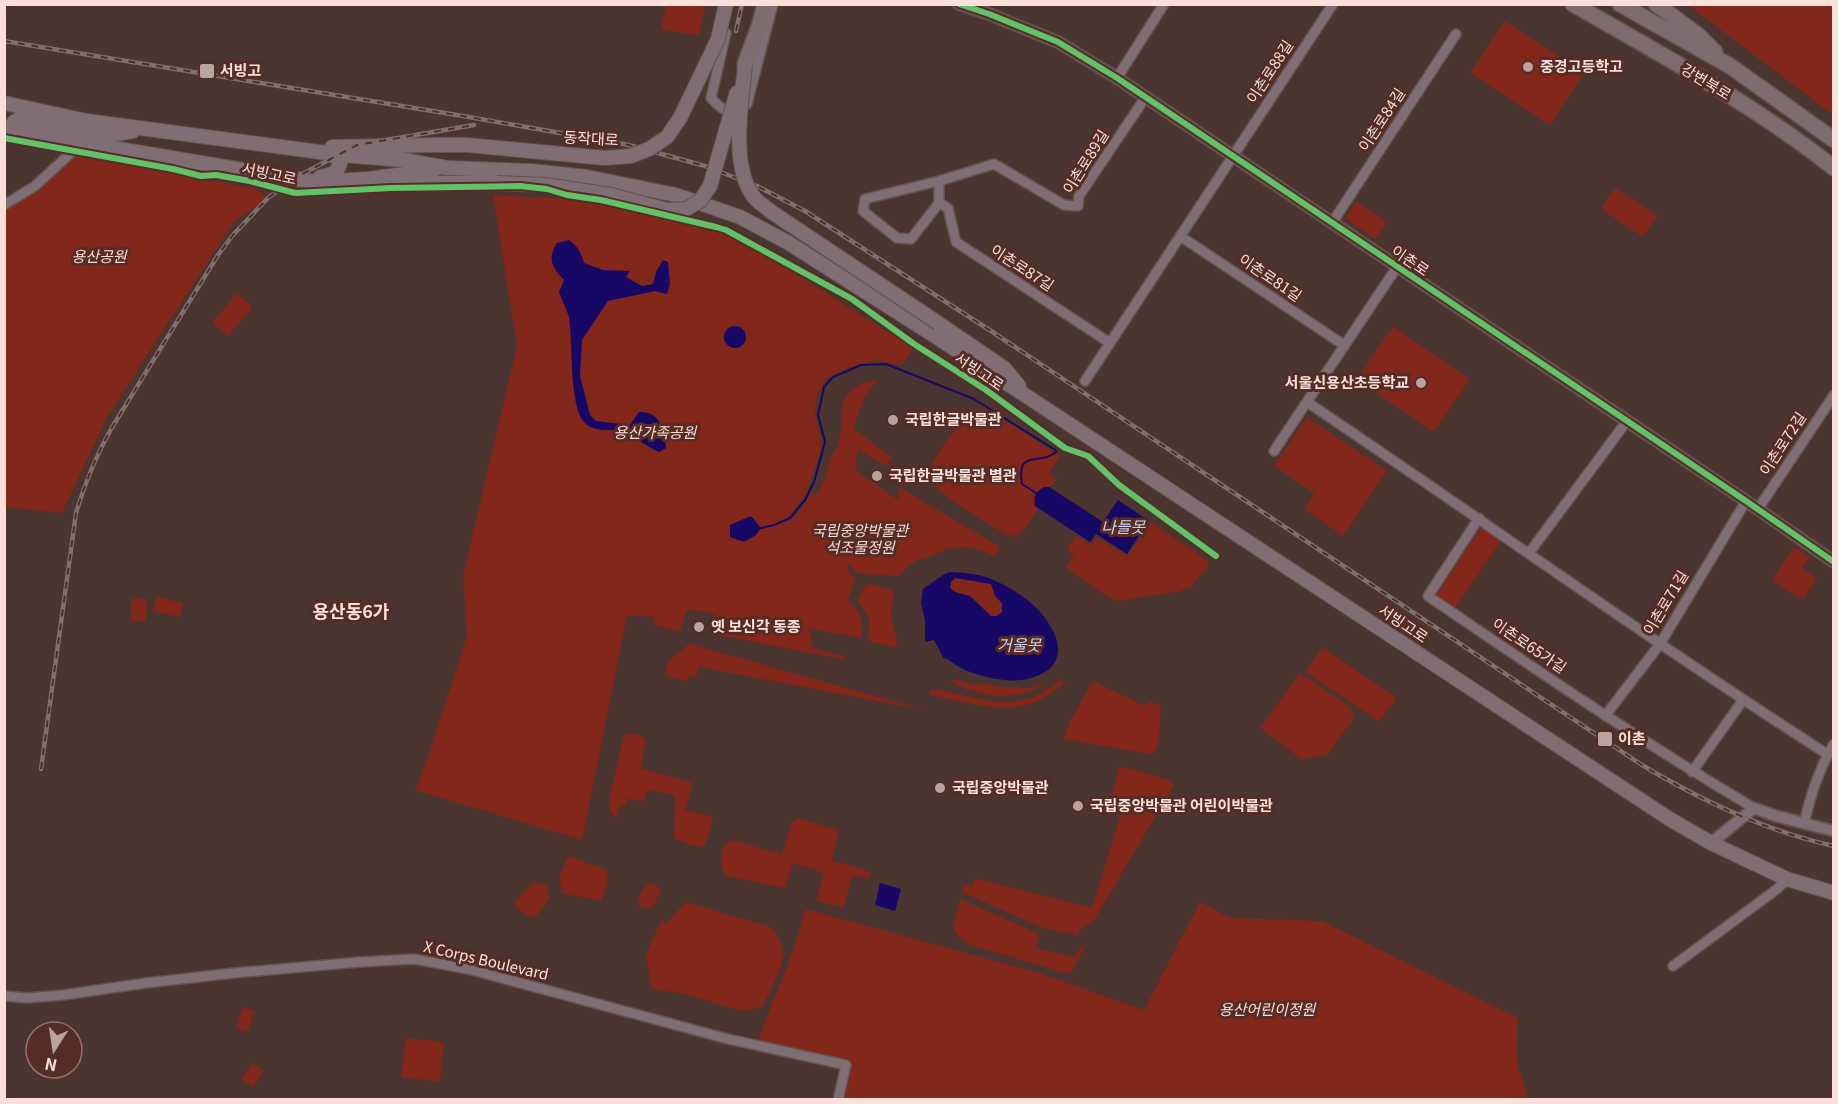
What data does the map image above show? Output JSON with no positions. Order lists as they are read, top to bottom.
{
  "streets": {
    "highway": ["강변북로"],
    "main road": ["동작대로", "서빙고로"],
    "street": [
      "이촌로88길",
      "이촌로84길",
      "이촌로89길",
      "이촌로",
      "이촌로87길",
      "이촌로81길",
      "이촌로72길",
      "이촌로71길",
      "이촌로65가길",
      "X Corps Boulevard"
    ]
  },
  "crossings": [
    ["이촌로88길", "이촌로"],
    ["이촌로84길", "이촌로"],
    ["동작대로", "서빙고로"],
    ["이촌로89길", "이촌로"],
    ["이촌로89길", "이촌로87길"],
    ["이촌로", "이촌로72길"],
    ["이촌로", "이촌로71길"],
    ["이촌로71길", "이촌로65가길"]
  ],
  "districts": ["용산동6가"],
  "water": ["나들못", "거울못"],
  "parks": [
    "용산공원",
    "용산가족공원",
    "국립중앙박물관 석조물정원",
    "용산어린이정원"
  ],
  "places": {
    "other": [
      "중경고등학고",
      "서울신용산초등학교",
      "국립한글박물관",
      "국립한글박물관 별관",
      "옛 보신각 동종",
      "국립중앙박물관",
      "국립중앙박물관 어린이박물관"
    ],
    "transit": ["서빙고", "이촌"]
  },
  "north": "bottom"
}
